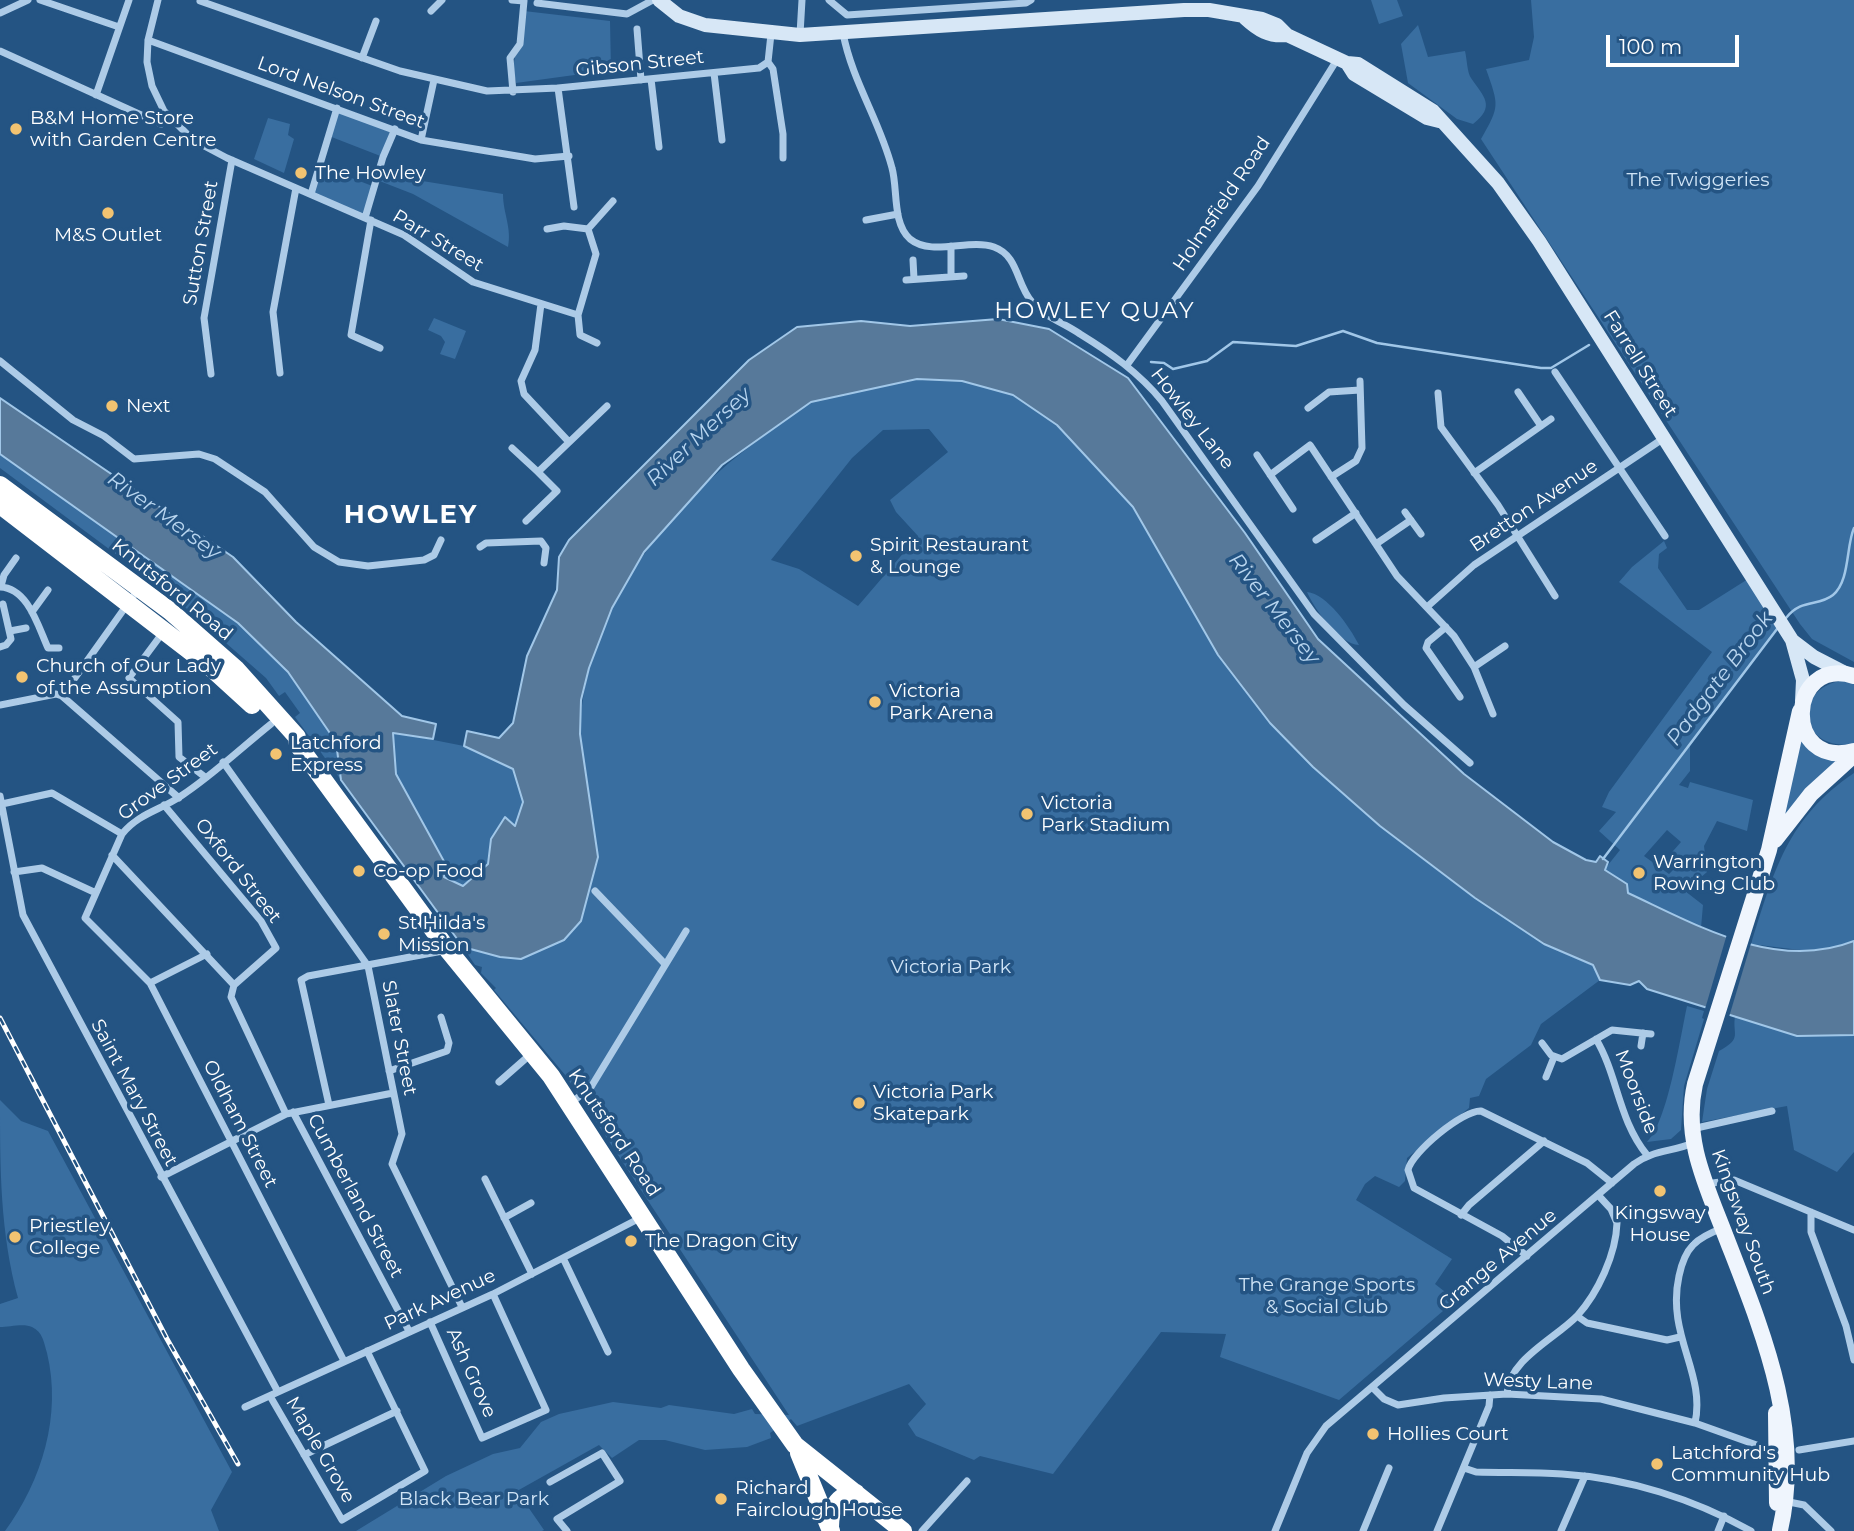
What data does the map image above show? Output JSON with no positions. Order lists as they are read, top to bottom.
{
  "streets": {
    "highway": ["Knutsford Road"],
    "main road": ["Kingsway South"],
    "street": [
      "Gibson Street",
      "Lord Nelson Street",
      "Holmsfield Road",
      "Parr Street",
      "Sutton Street",
      "Farrell Street",
      "Howley Lane",
      "Bretton Avenue",
      "Grove Street",
      "Oxford Street",
      "Slater Street",
      "Moorside",
      "Saint Mary Street",
      "Oldham Street",
      "Cumberland Street",
      "Grange Avenue",
      "Park Avenue",
      "Ash Grove",
      "Westy Lane",
      "Maple Grove"
    ]
  },
  "crossings": [
    ["Lord Nelson Street", "Parr Street"],
    ["Holmsfield Road", "Farrell Street"],
    ["Holmsfield Road", "Howley Lane"],
    ["Parr Street", "Sutton Street"],
    ["Farrell Street", "Howley Lane"],
    ["Farrell Street", "Bretton Avenue"],
    ["Knutsford Road", "Grove Street"],
    ["Knutsford Road", "Park Avenue"],
    ["Grove Street", "Oxford Street"],
    ["Grove Street", "Slater Street"],
    ["Grove Street", "Oldham Street"],
    ["Oxford Street", "Cumberland Street"],
    ["Slater Street", "Park Avenue"],
    ["Moorside", "Grange Avenue"],
    ["Saint Mary Street", "Park Avenue"],
    ["Saint Mary Street", "Maple Grove"],
    ["Oldham Street", "Park Avenue"],
    ["Cumberland Street", "Park Avenue"],
    ["Kingsway South", "Grange Avenue"],
    ["Kingsway South", "Westy Lane"],
    ["Grange Avenue", "Westy Lane"],
    ["Park Avenue", "Ash Grove"],
    ["Park Avenue", "Maple Grove"]
  ],
  "districts": ["HOWLEY QUAY", "HOWLEY"],
  "water": ["River Mersey", "Padgate Brook"],
  "parks": [
    "The Twiggeries",
    "Victoria Park",
    "The Grange Sports & Social Club",
    "Black Bear Park"
  ],
  "places": [
    "B&M Home Store with Garden Centre",
    "The Howley",
    "M&S Outlet",
    "Next",
    "Spirit Restaurant & Lounge",
    "Church of Our Lady of the Assumption",
    "Victoria Park Arena",
    "Latchford Express",
    "Victoria Park Stadium",
    "Co-op Food",
    "Warrington Rowing Club",
    "St Hilda's Mission",
    "Victoria Park Skatepark",
    "Kingsway House",
    "Priestley College",
    "The Dragon City",
    "Hollies Court",
    "Latchford's Community Hub",
    "Richard Fairclough House"
  ],
  "scale_bar": "100 m"
}
